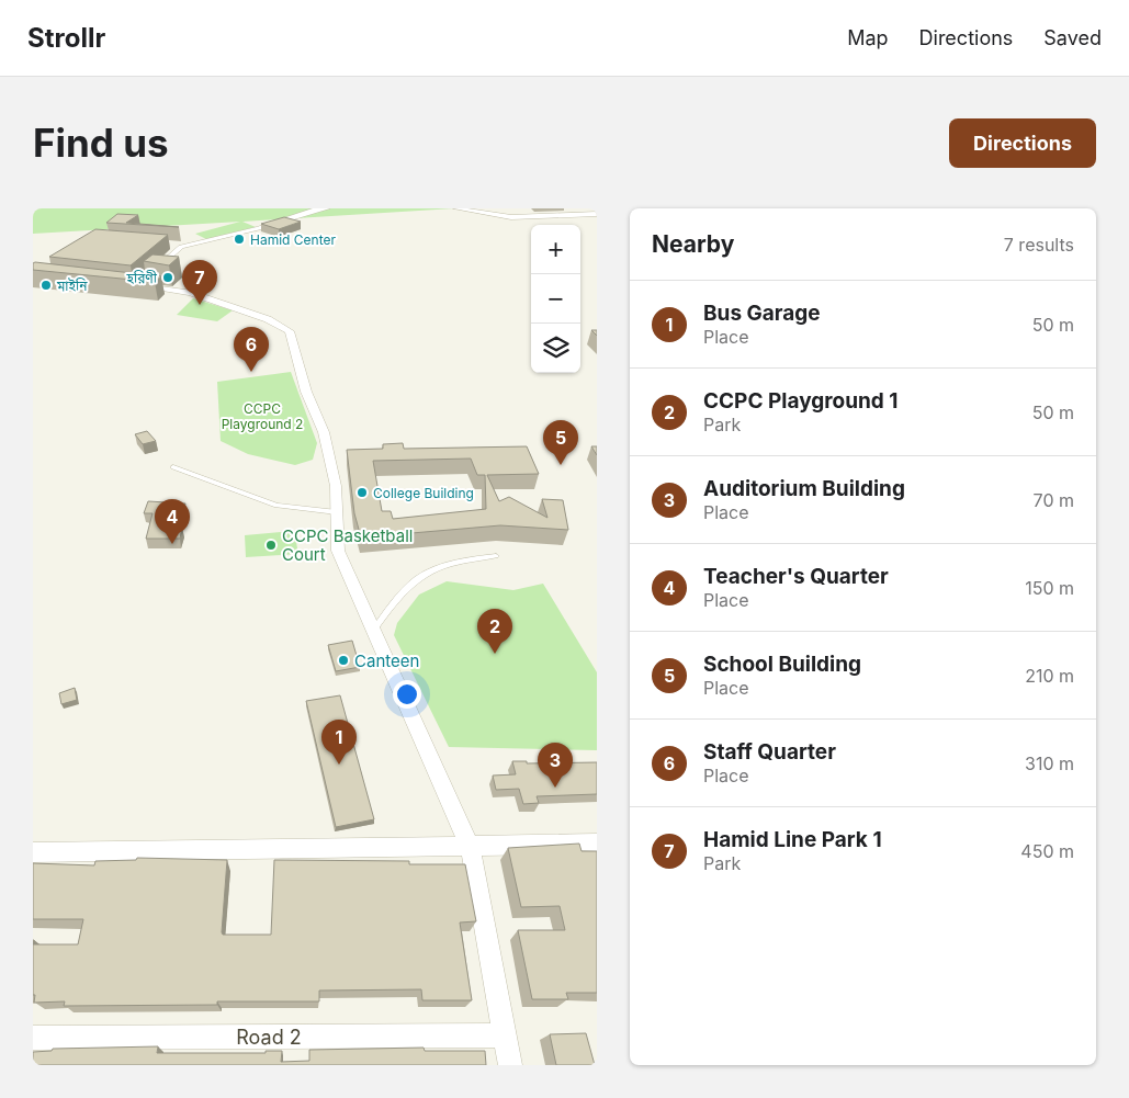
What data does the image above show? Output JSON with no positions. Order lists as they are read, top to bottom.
{
  "streets": {
    "street": ["Road 2"]
  },
  "parks": ["CCPC Playground 2"],
  "places": [
    "Hamid Center",
    "হরিণী",
    "মাইনি",
    "College Building",
    "CCPC Basketball Court",
    "Canteen"
  ],
  "page": {
    "header": "Strollr",
    "nav": ["Map", "Directions", "Saved"],
    "buttons": "Directions",
    "title": "Find us",
    "heading": ["Nearby", "7 results"],
    "map_buttons": ["+", "−"],
    "pins": [
      "7",
      "6",
      "5",
      "4",
      "2",
      "1",
      "3"
    ],
    "list": [
      {
        "mark": "1",
        "name": "Bus Garage",
        "note": "Place",
        "value": "50 m"
      },
      {
        "mark": "2",
        "name": "CCPC Playground 1",
        "note": "Park",
        "value": "50 m"
      },
      {
        "mark": "3",
        "name": "Auditorium Building",
        "note": "Place",
        "value": "70 m"
      },
      {
        "mark": "4",
        "name": "Teacher's Quarter",
        "note": "Place",
        "value": "150 m"
      },
      {
        "mark": "5",
        "name": "School Building",
        "note": "Place",
        "value": "210 m"
      },
      {
        "mark": "6",
        "name": "Staff Quarter",
        "note": "Place",
        "value": "310 m"
      },
      {
        "mark": "7",
        "name": "Hamid Line Park 1",
        "note": "Park",
        "value": "450 m"
      }
    ]
  }
}
